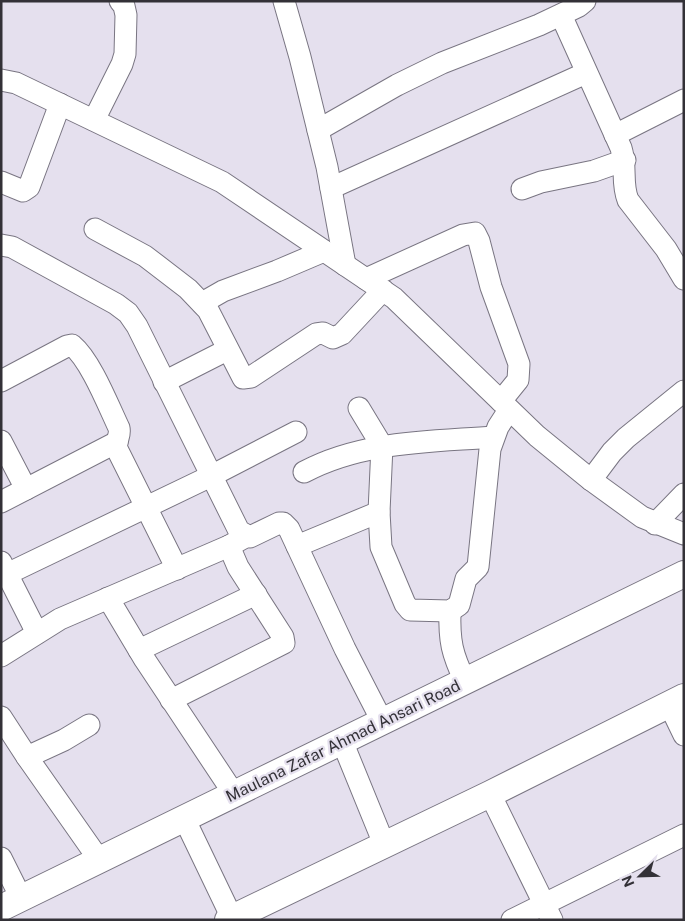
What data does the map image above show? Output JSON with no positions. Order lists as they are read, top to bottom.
{
  "streets": {
    "street": ["Maulana Zafar Ahmad Ansari Road"]
  },
  "north": "bottom left"
}
